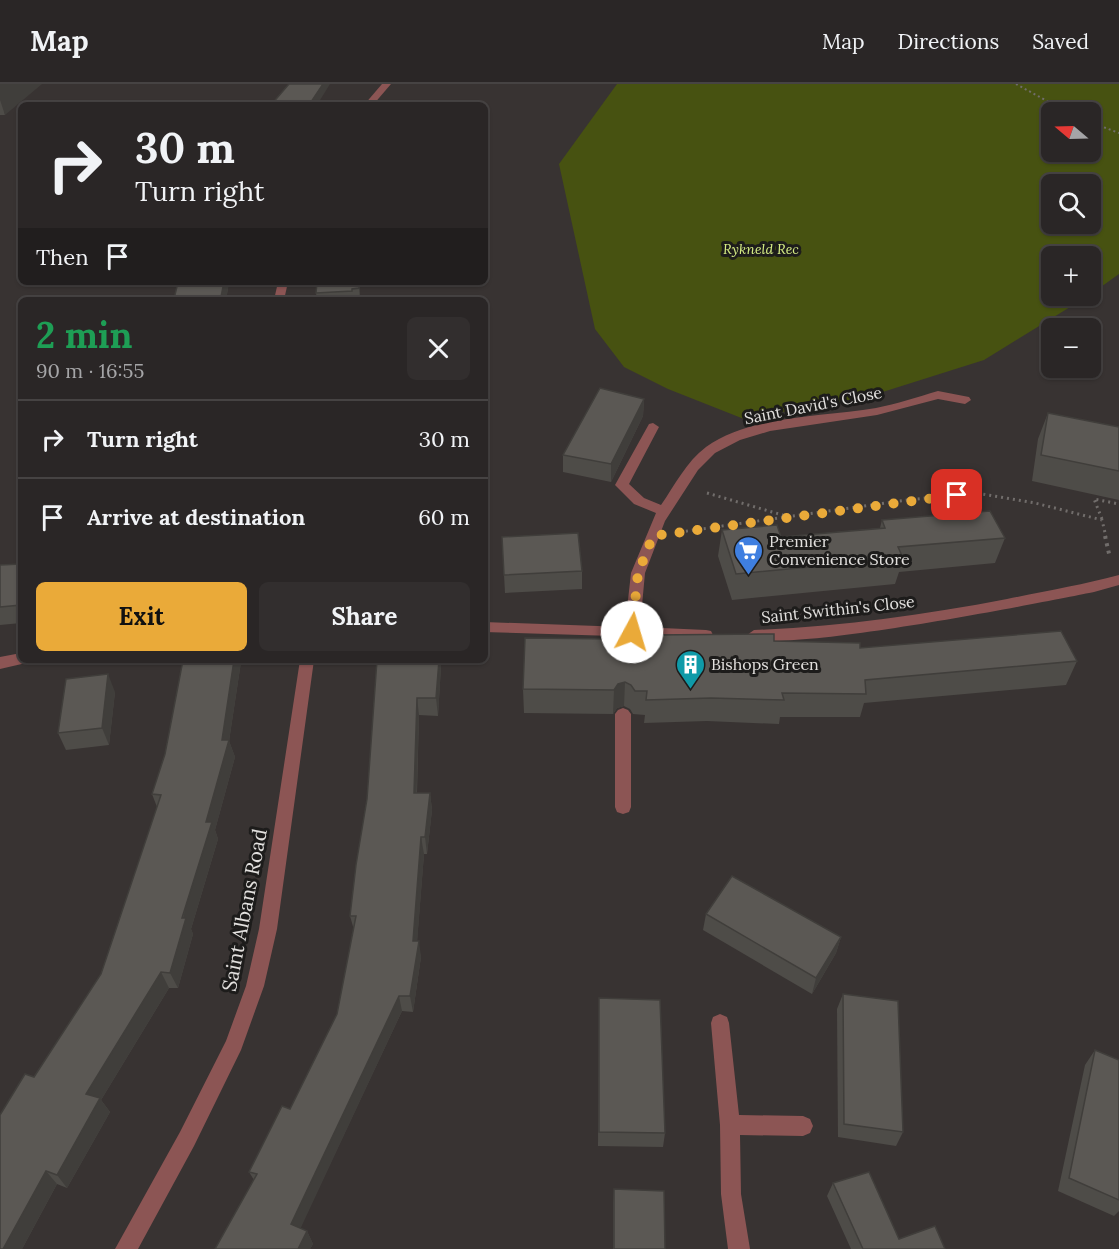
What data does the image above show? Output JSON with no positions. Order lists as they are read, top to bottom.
{
  "streets": {
    "street": ["Saint David's Close", "Saint Swithin's Close", "Saint Albans Road"]
  },
  "parks": ["Rykneld Rec"],
  "places": {
    "supermarket": ["Premier Convenience Store"],
    "building": ["Bishops Green"]
  },
  "north": "left",
  "page": {
    "header": "Map",
    "nav": ["Map", "Directions", "Saved"],
    "map_buttons": ["+", "−"],
    "turn": ["30 m", "Turn right"],
    "then": "Then",
    "heading": ["2 min", "90 m · 16:55"],
    "list": [
      {
        "name": "Turn right",
        "value": "30 m"
      },
      {
        "name": "Arrive at destination",
        "value": "60 m"
      }
    ],
    "buttons": ["Exit", "Share"]
  }
}
